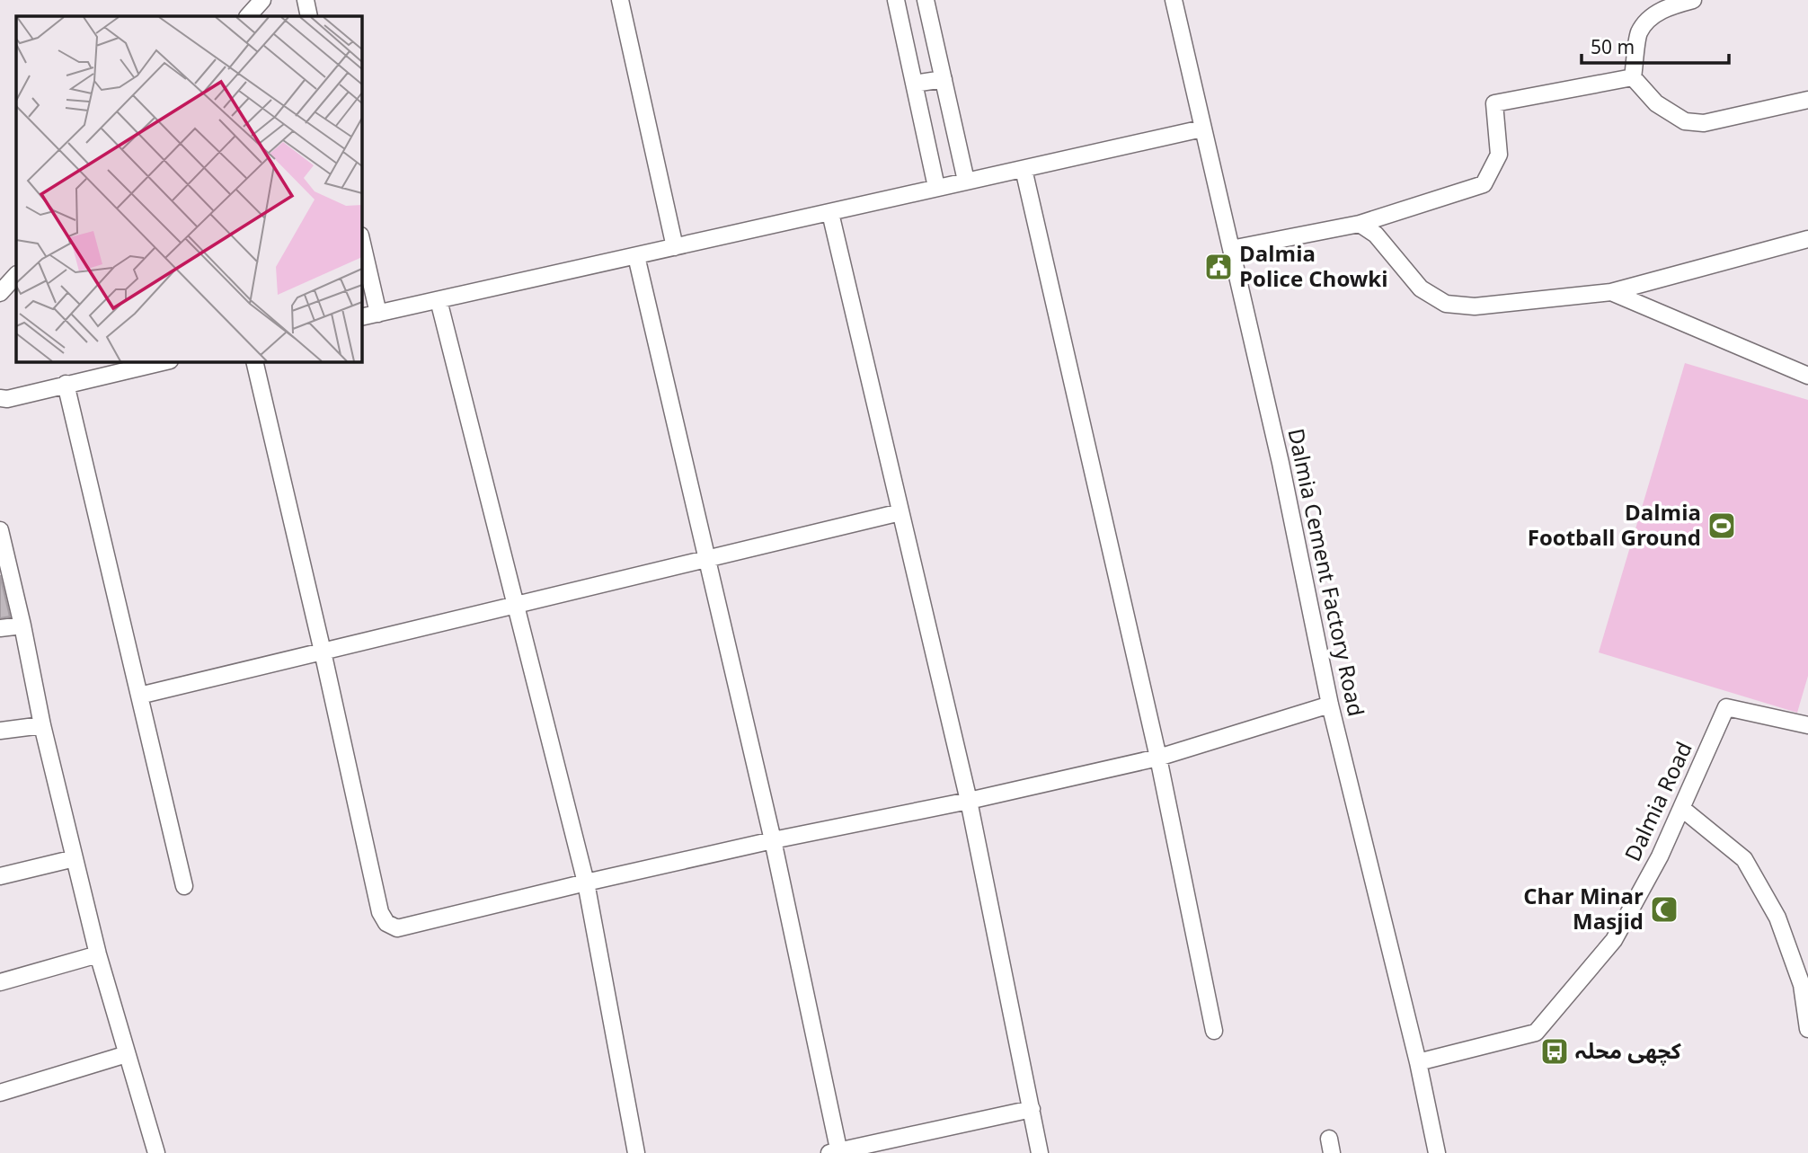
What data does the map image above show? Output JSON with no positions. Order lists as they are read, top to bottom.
{
  "streets": {
    "street": ["Dalmia Cement Factory Road", "Dalmia Road"]
  },
  "crossings": [
    ["Dalmia Cement Factory Road", "Dalmia Road"]
  ],
  "places": {
    "public building": ["Dalmia Police Chowki"],
    "sports": ["Dalmia Football Ground"],
    "mosque": ["Char Minar Masjid"],
    "bus stop": ["کچھی محلہ"]
  },
  "scale_bar": "50 m"
}
